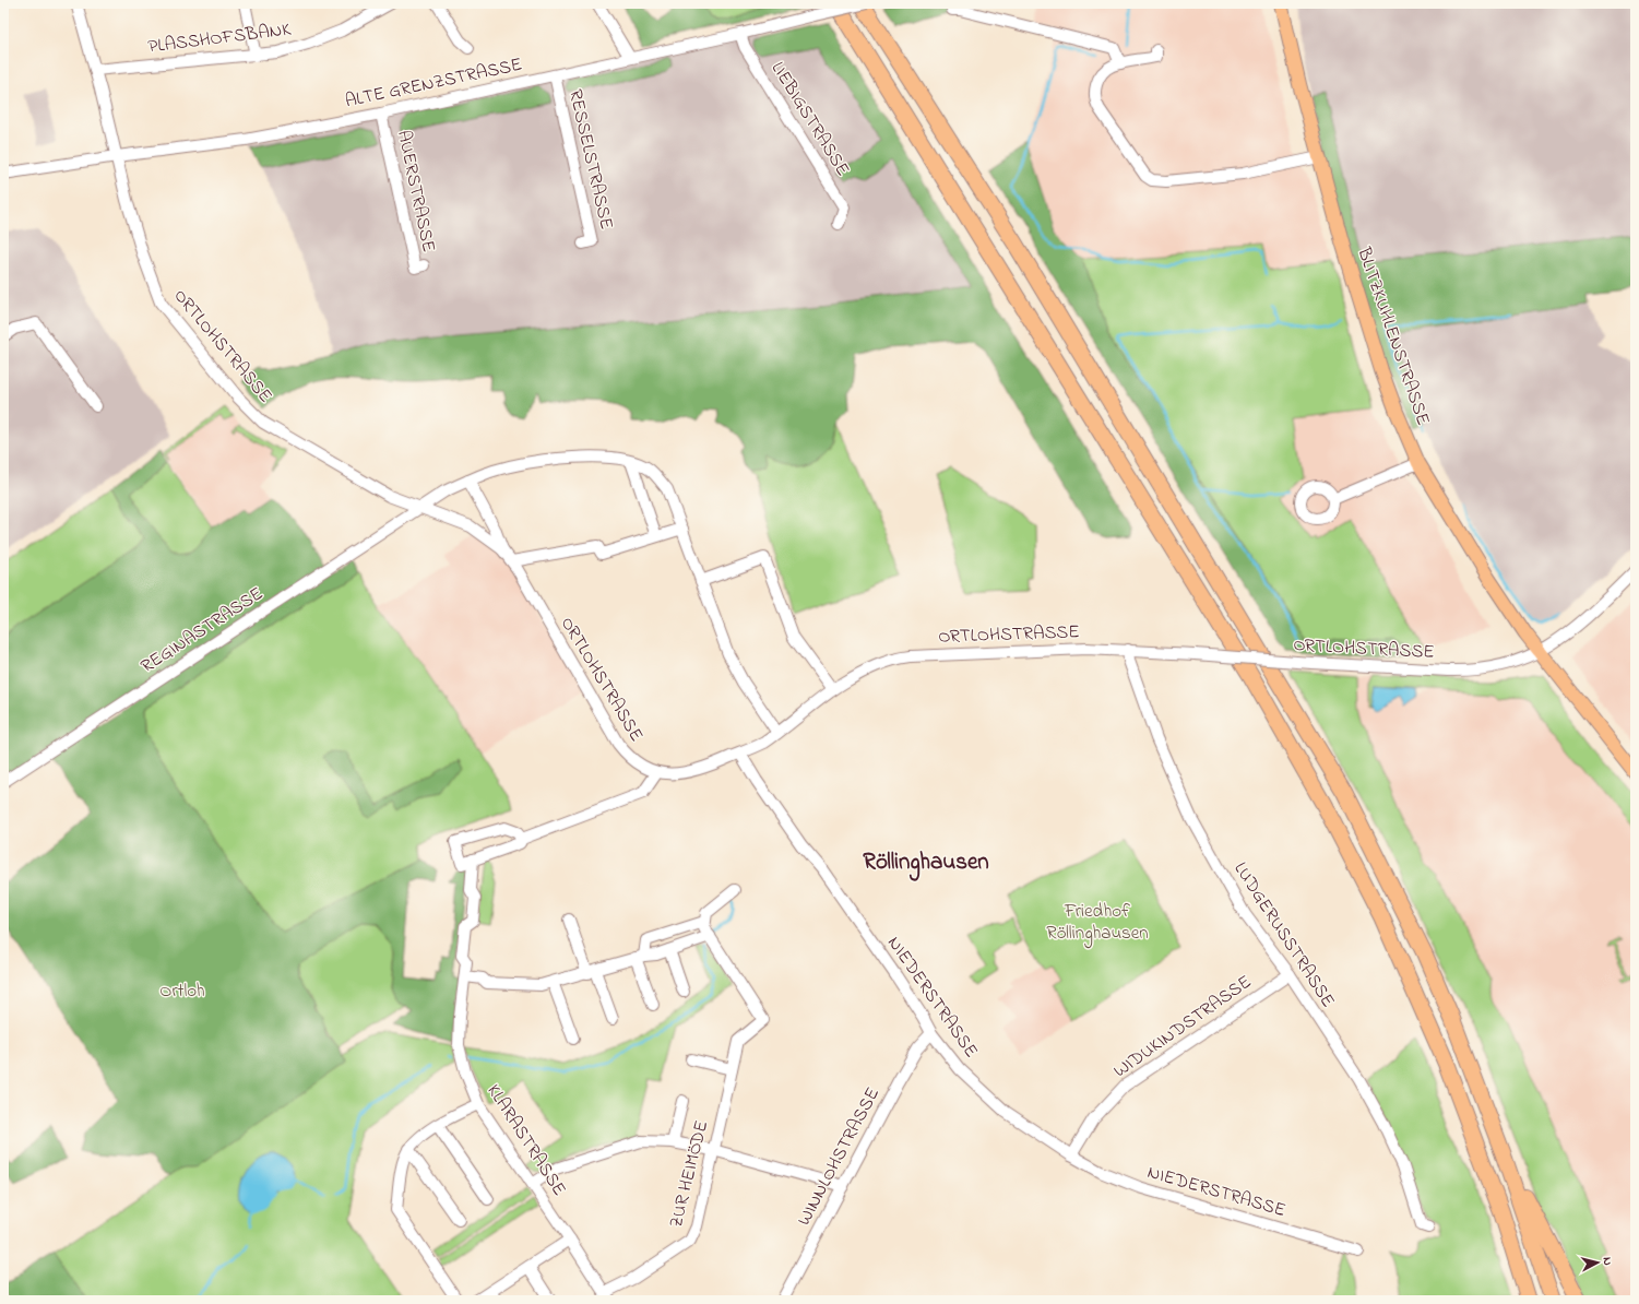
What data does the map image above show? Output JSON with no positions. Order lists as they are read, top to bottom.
{
  "streets": {
    "main road": ["BLITZKUHLENSTRASSE"],
    "street": [
      "PLASSHOFSBANK",
      "ALTE GRENZSTRASSE",
      "LIEBIGSTRASSE",
      "RESSELSTRASSE",
      "AUERSTRASSE",
      "ORTLOHSTRASSE",
      "REGINASTRASSE",
      "LUDGERUSSTRASSE",
      "NIEDERSTRASSE",
      "WIDUKINDSTRASSE",
      "KLARASTRASSE",
      "WINNLOHSTRASSE",
      "ZUR HEIMÖDE"
    ]
  },
  "crossings": [
    ["PLASSHOFSBANK", "ORTLOHSTRASSE"],
    ["ALTE GRENZSTRASSE", "LIEBIGSTRASSE"],
    ["ALTE GRENZSTRASSE", "RESSELSTRASSE"],
    ["ALTE GRENZSTRASSE", "AUERSTRASSE"],
    ["ALTE GRENZSTRASSE", "ORTLOHSTRASSE"],
    ["BLITZKUHLENSTRASSE", "ORTLOHSTRASSE"],
    ["ORTLOHSTRASSE", "REGINASTRASSE"],
    ["ORTLOHSTRASSE", "LUDGERUSSTRASSE"],
    ["ORTLOHSTRASSE", "NIEDERSTRASSE"],
    ["LUDGERUSSTRASSE", "WIDUKINDSTRASSE"],
    ["NIEDERSTRASSE", "WIDUKINDSTRASSE"],
    ["NIEDERSTRASSE", "WINNLOHSTRASSE"],
    ["KLARASTRASSE", "ZUR HEIMÖDE"]
  ],
  "districts": ["Röllinghausen"],
  "parks": ["Friedhof Röllinghausen", "Ortloh"],
  "north": "right"
}
